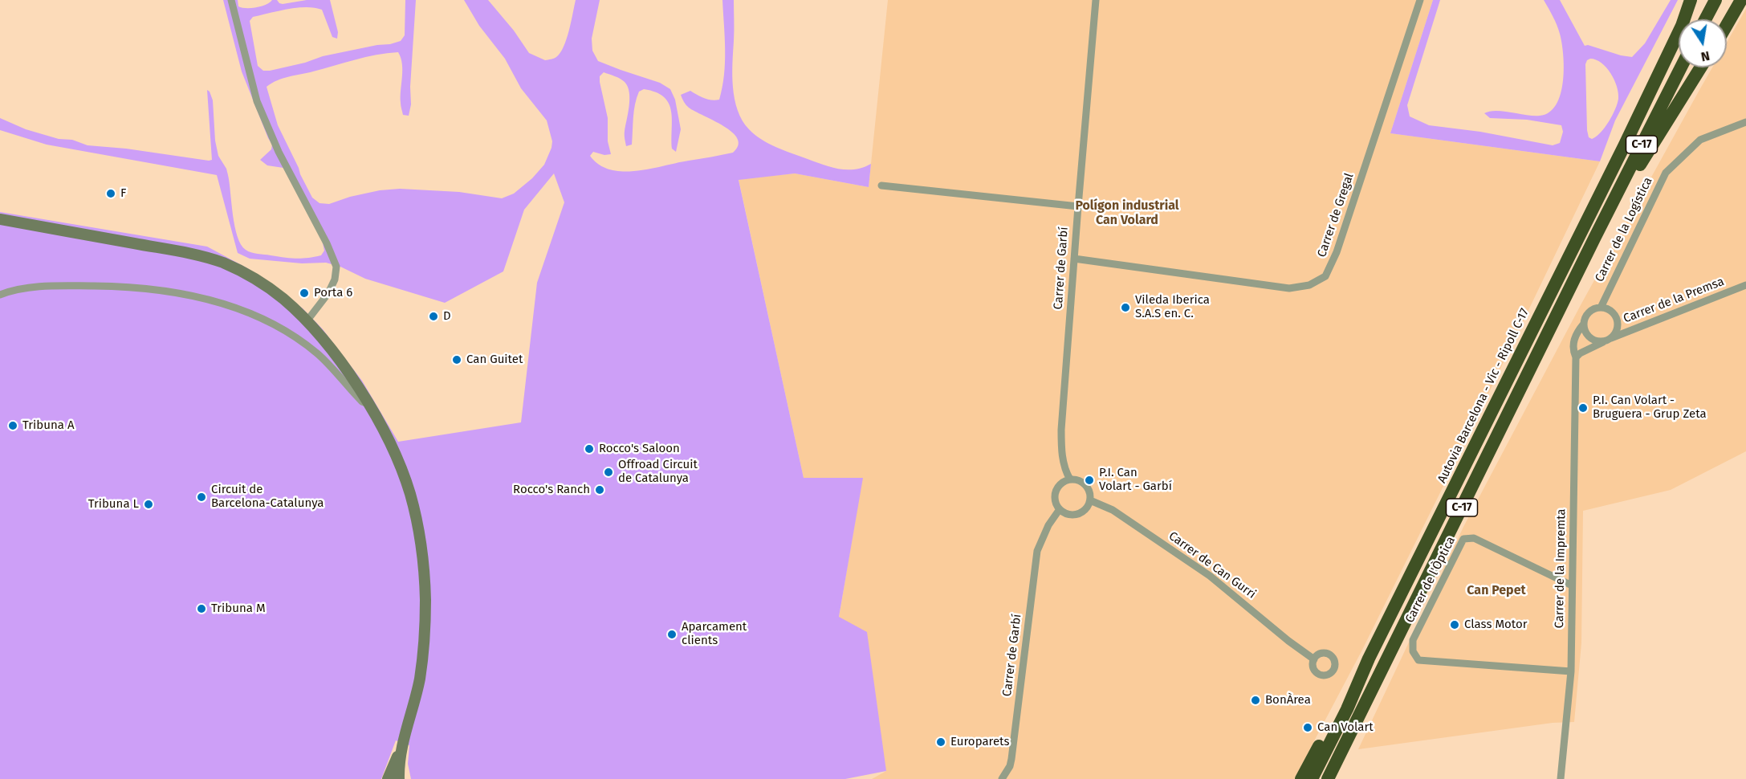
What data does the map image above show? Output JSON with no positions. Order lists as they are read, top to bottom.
{
  "streets": {
    "highway": ["C-17", "Autovia Barcelona - Vic - Ripoll C-17"],
    "street": [
      "Carrer de Gregal",
      "Carrer de la Logística",
      "Carrer de Garbí",
      "Carrer de la Premsa",
      "Carrer de Can Gurri",
      "Carrer de la Impremta",
      "Carrer de l'Òptica"
    ]
  },
  "crossings": [
    ["Carrer de Gregal", "Carrer de Garbí"],
    ["Carrer de la Logística", "Carrer de la Premsa"],
    ["Carrer de la Logística", "Carrer de la Impremta"],
    ["Carrer de Garbí", "Carrer de Can Gurri"],
    ["Carrer de la Premsa", "Carrer de la Impremta"],
    ["Carrer de la Impremta", "Carrer de l'Òptica"]
  ],
  "districts": ["Polígon industrial Can Volard", "Can Pepet"],
  "places": [
    "F",
    "Porta 6",
    "Vileda Iberica S.A.S en. C.",
    "D",
    "Can Guitet",
    "P.I. Can Volart - Bruguera - Grup Zeta",
    "Tribuna A",
    "Rocco's Saloon",
    "Offroad Circuit de Catalunya",
    "P.I. Can Volart - Garbí",
    "Rocco's Ranch",
    "Circuit de Barcelona-Catalunya",
    "Tribuna L",
    "Tribuna M",
    "Class Motor",
    "Aparcament clients",
    "BonÀrea",
    "Can Volart",
    "Europarets"
  ],
  "north": "bottom"
}
